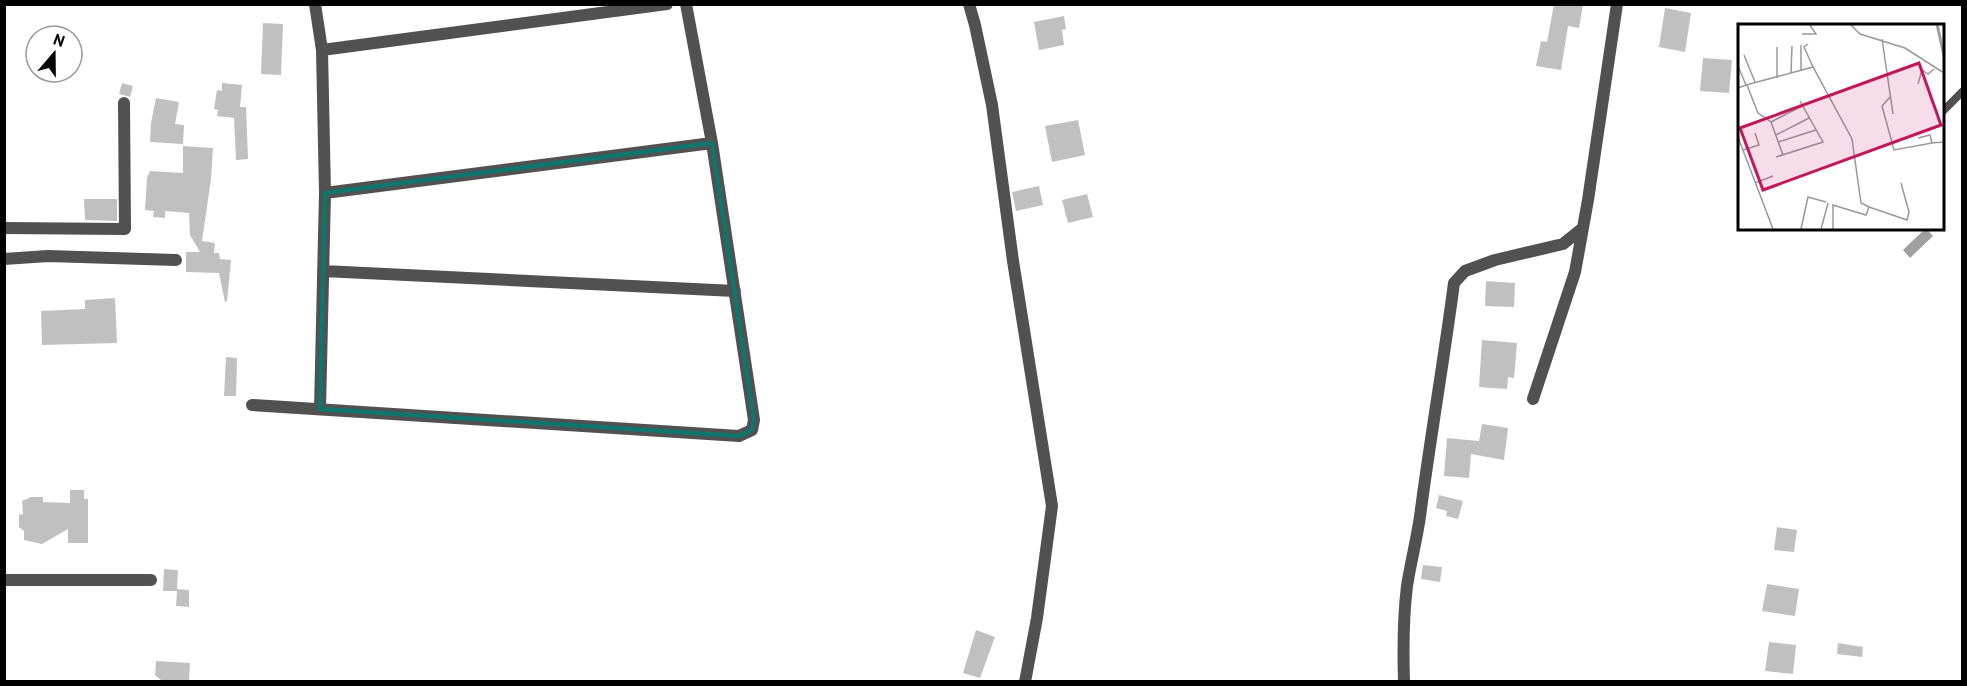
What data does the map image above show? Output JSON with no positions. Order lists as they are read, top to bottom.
{
  "north": "top"
}
